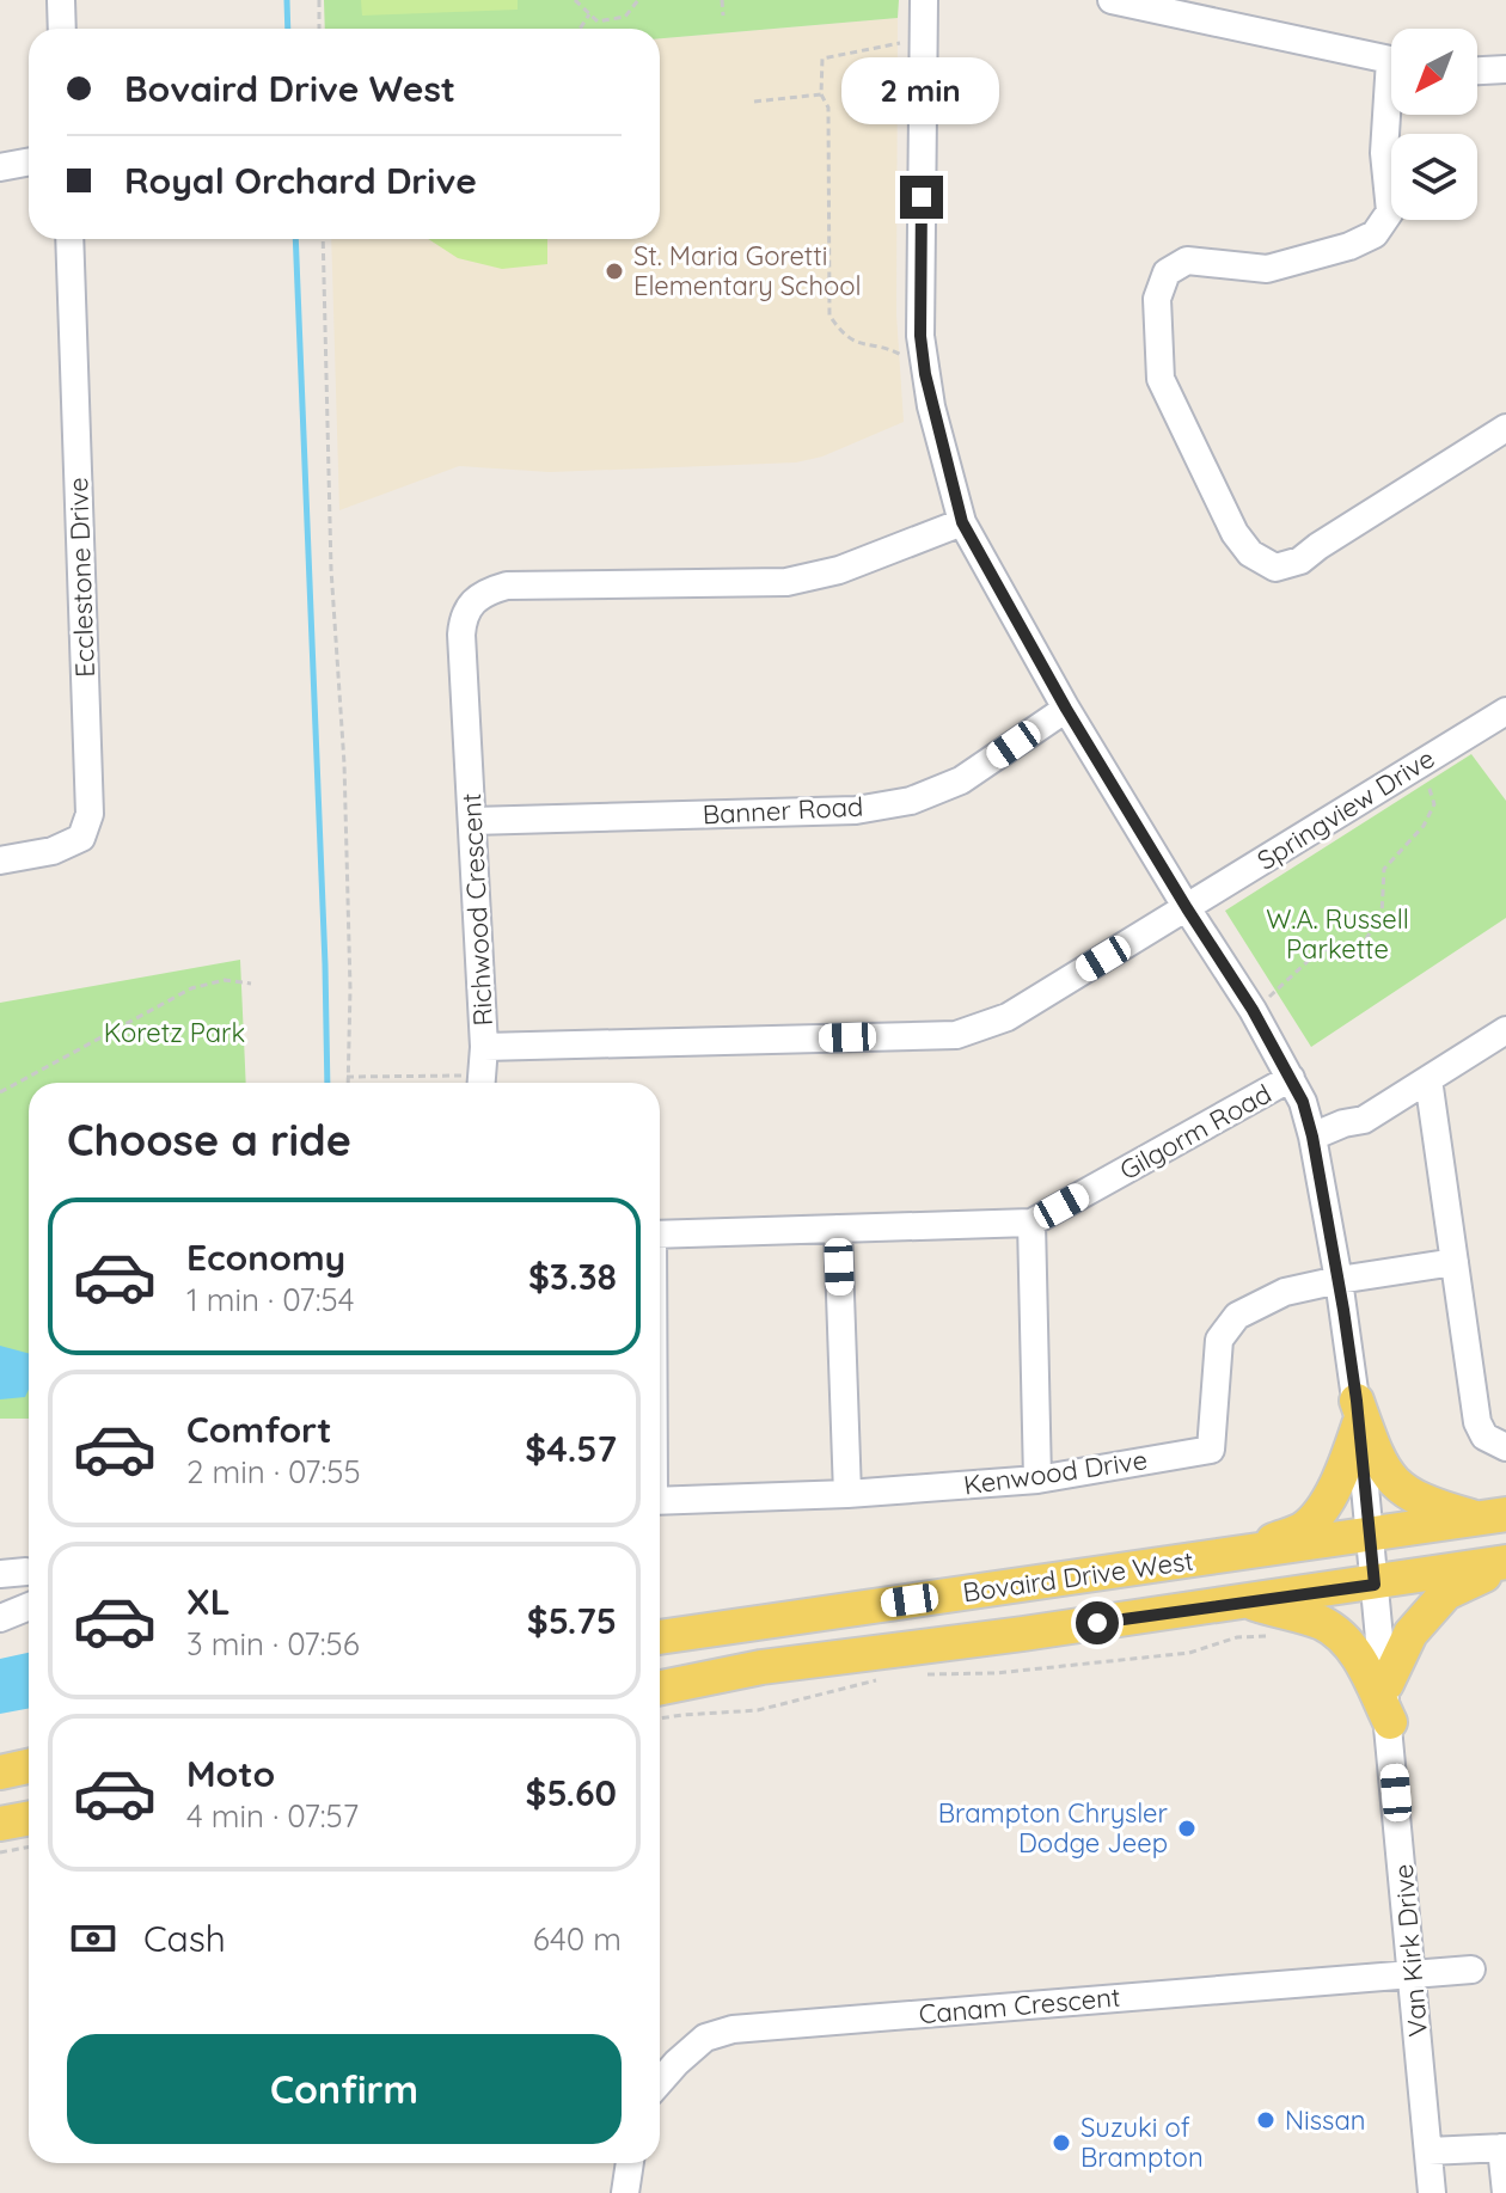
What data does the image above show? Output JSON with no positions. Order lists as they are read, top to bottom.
{
  "streets": {
    "main road": ["Bovaird Drive West"],
    "street": [
      "Ecclestone Drive",
      "Springview Drive",
      "Banner Road",
      "Richwood Crescent",
      "Gilgorm Road",
      "Kenwood Drive",
      "Van Kirk Drive",
      "Canam Crescent"
    ]
  },
  "crossings": [
    ["Springview Drive", "Richwood Crescent"],
    ["Springview Drive", "Van Kirk Drive"],
    ["Banner Road", "Richwood Crescent"],
    ["Banner Road", "Van Kirk Drive"],
    ["Richwood Crescent", "Van Kirk Drive"],
    ["Gilgorm Road", "Van Kirk Drive"],
    ["Kenwood Drive", "Van Kirk Drive"],
    ["Bovaird Drive West", "Van Kirk Drive"],
    ["Van Kirk Drive", "Canam Crescent"]
  ],
  "parks": ["W.A. Russell Parkette", "Koretz Park"],
  "places": [
    "St. Maria Goretti Elementary School",
    "Brampton Chrysler Dodge Jeep",
    "Nissan",
    "Suzuki of Brampton"
  ],
  "north": "bottom left",
  "page": {
    "banner": ["Bovaird Drive West", "Royal Orchard Drive"],
    "bubble": "2 min",
    "heading": "Choose a ride",
    "list": [
      {
        "name": "Economy",
        "note": "1 min · 07:54",
        "value": "$3.38"
      },
      {
        "name": "Comfort",
        "note": "2 min · 07:55",
        "value": "$4.57"
      },
      {
        "name": "XL",
        "note": "3 min · 07:56",
        "value": "$5.75"
      },
      {
        "name": "Moto",
        "note": "4 min · 07:57",
        "value": "$5.60"
      }
    ],
    "pay": ["Cash", "640 m"],
    "buttons": "Confirm"
  }
}
